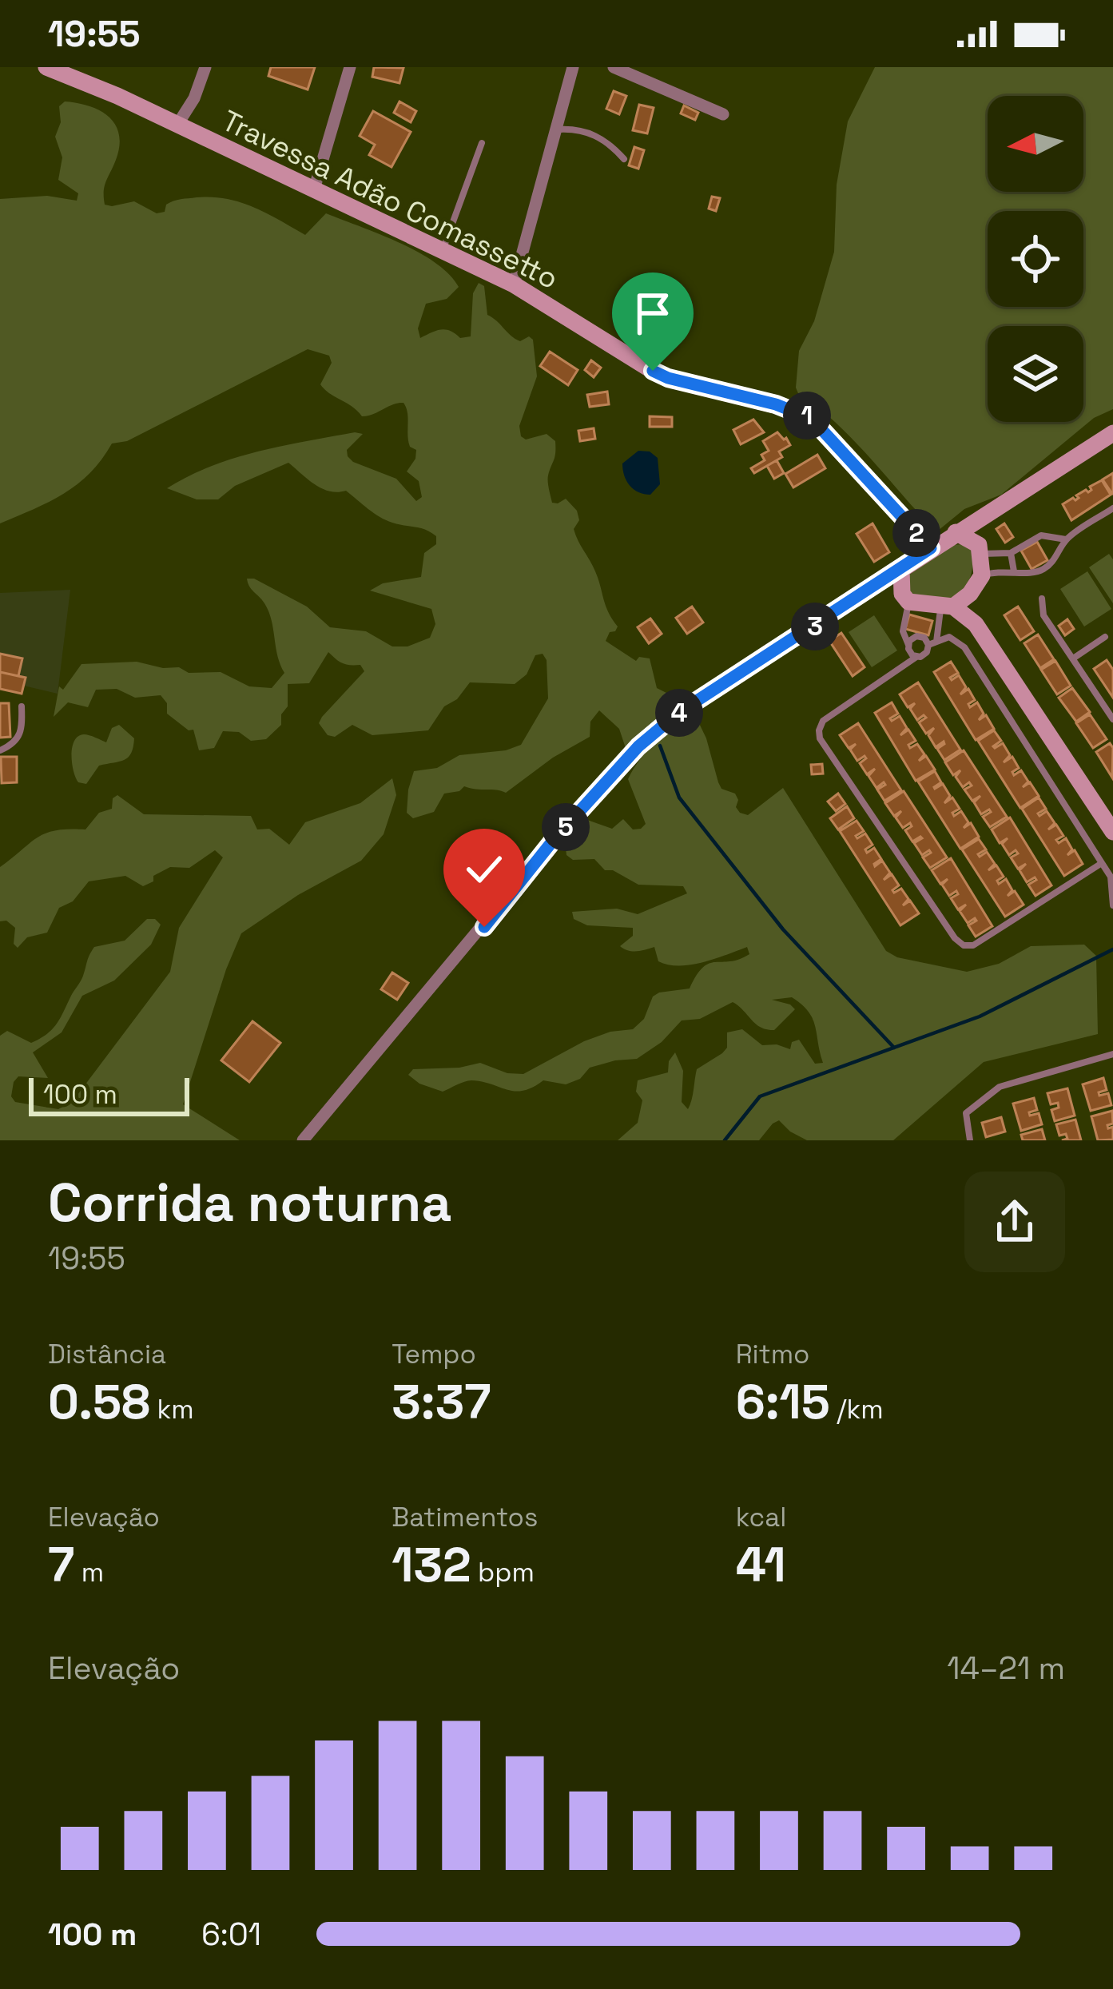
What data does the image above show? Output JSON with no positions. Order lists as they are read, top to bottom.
{
  "streets": {
    "street": ["Travessa Adão Comassetto"]
  },
  "scale_bar": "100 m",
  "north": "left",
  "page": {
    "status": "19:55",
    "pins": [
      "1",
      "2",
      "3",
      "4",
      "5"
    ],
    "scale": "100 m",
    "heading": ["Corrida noturna", "19:55"],
    "stats": [
      ["Distância", "0.58 km"],
      ["Tempo", "3:37"],
      ["Ritmo", "6:15 /km"],
      ["Elevação", "7 m"],
      ["Batimentos", "132 bpm"],
      ["kcal", "41"]
    ],
    "chart": ["Elevação", "14–21 m"],
    "list": [
      {
        "name": "100 m",
        "note": "6:01"
      }
    ]
  }
}
